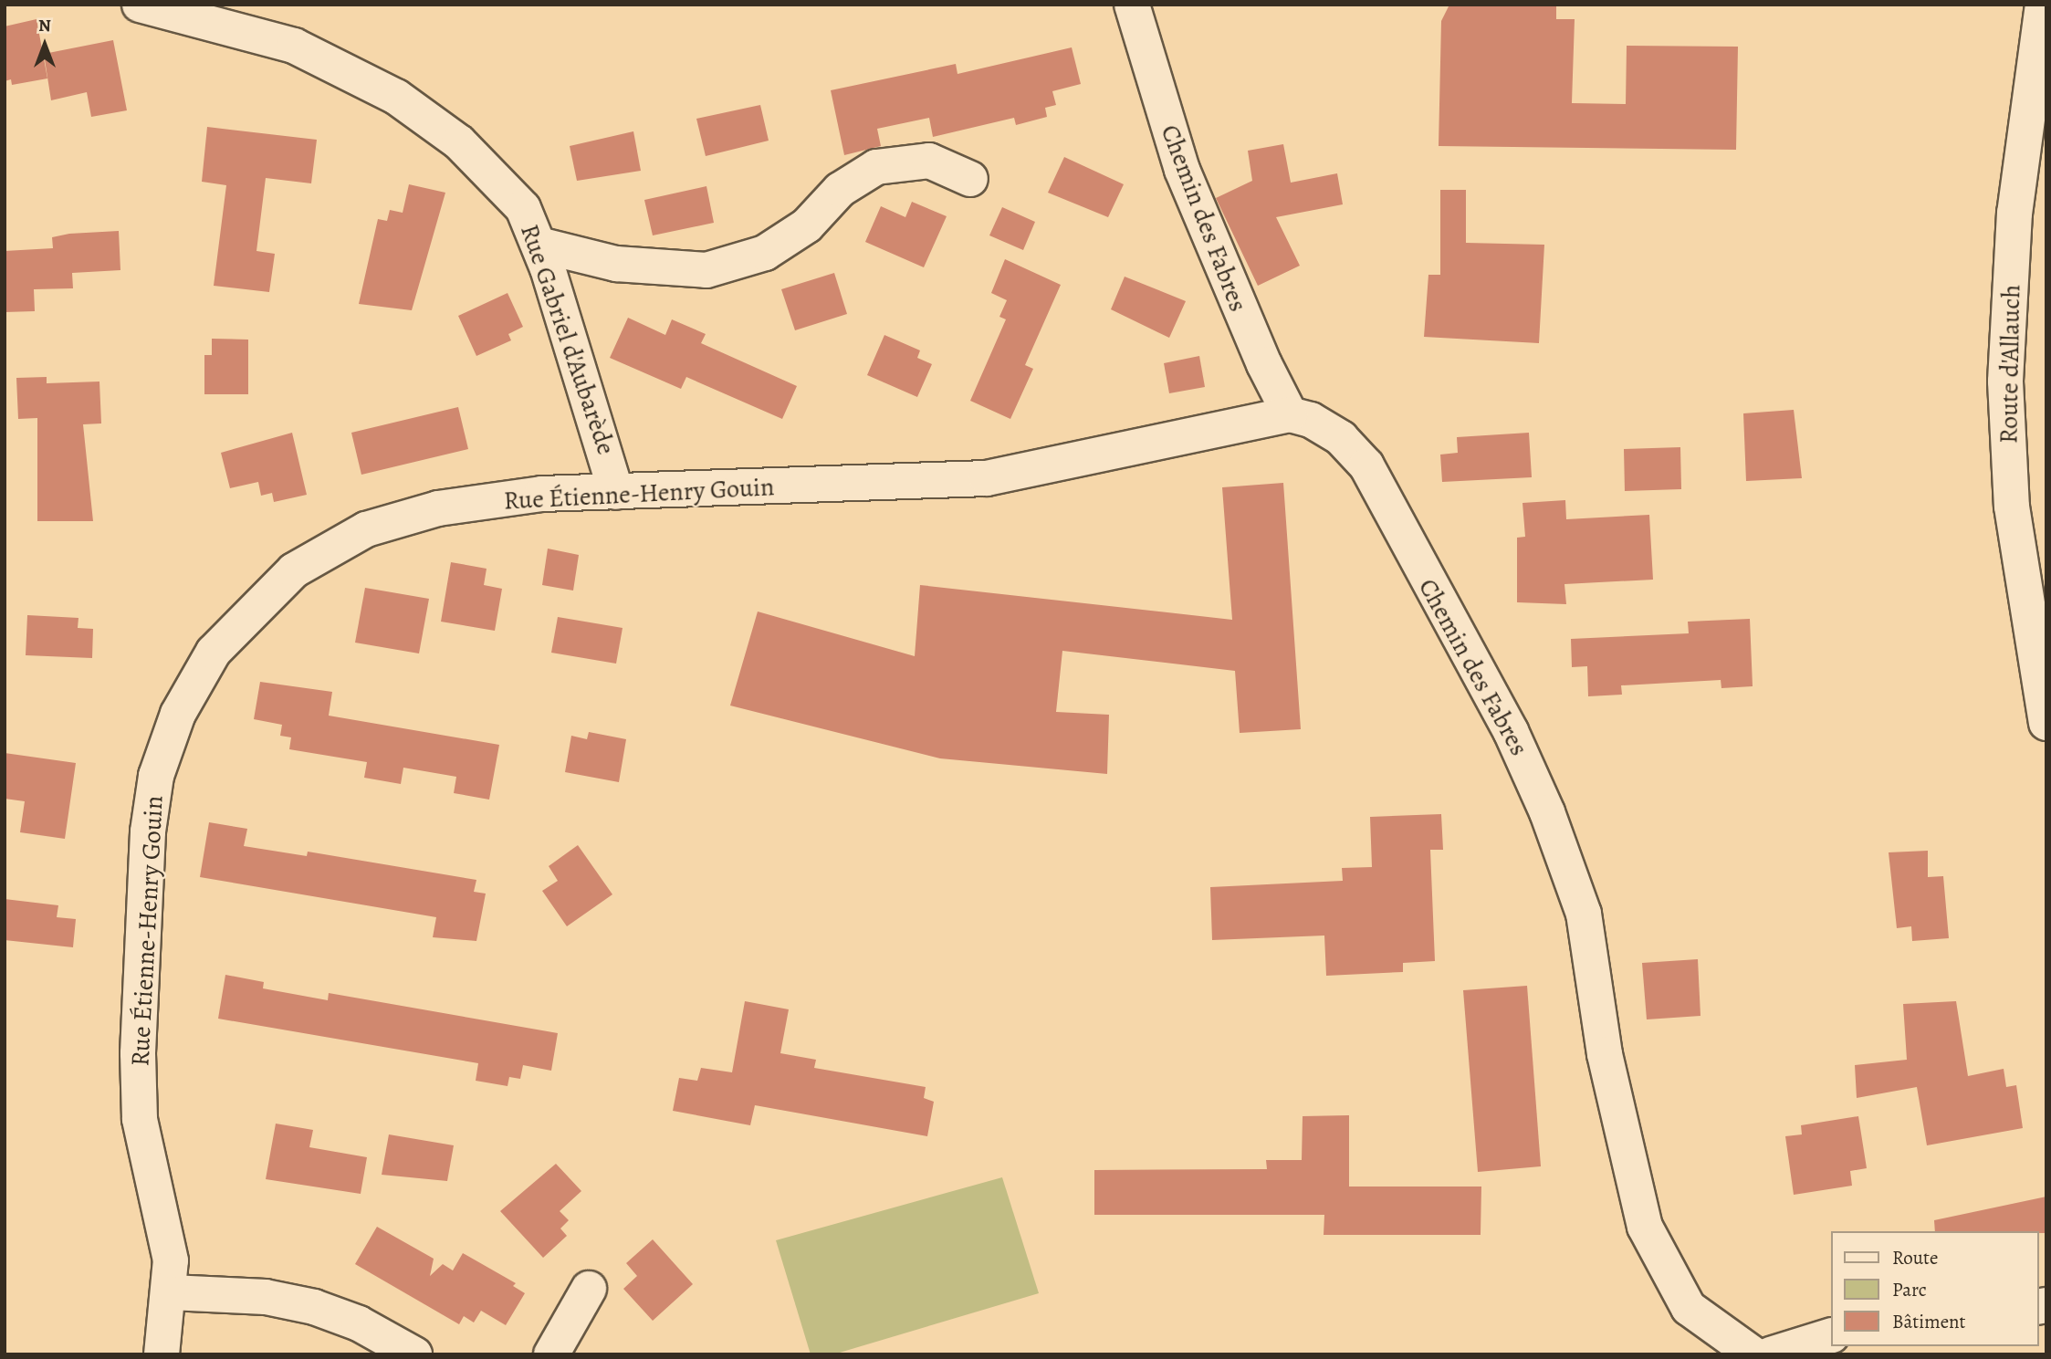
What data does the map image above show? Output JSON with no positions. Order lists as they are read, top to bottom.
{
  "streets": {
    "street": [
      "Chemin des Fabres",
      "Rue Gabriel d'Aubarède",
      "Route d'Allauch",
      "Rue Étienne-Henry Gouin"
    ]
  },
  "crossings": [
    ["Chemin des Fabres", "Rue Étienne-Henry Gouin"],
    ["Rue Gabriel d'Aubarède", "Rue Étienne-Henry Gouin"]
  ],
  "legend": ["Route", "Parc", "Bâtiment"],
  "north": "top"
}
